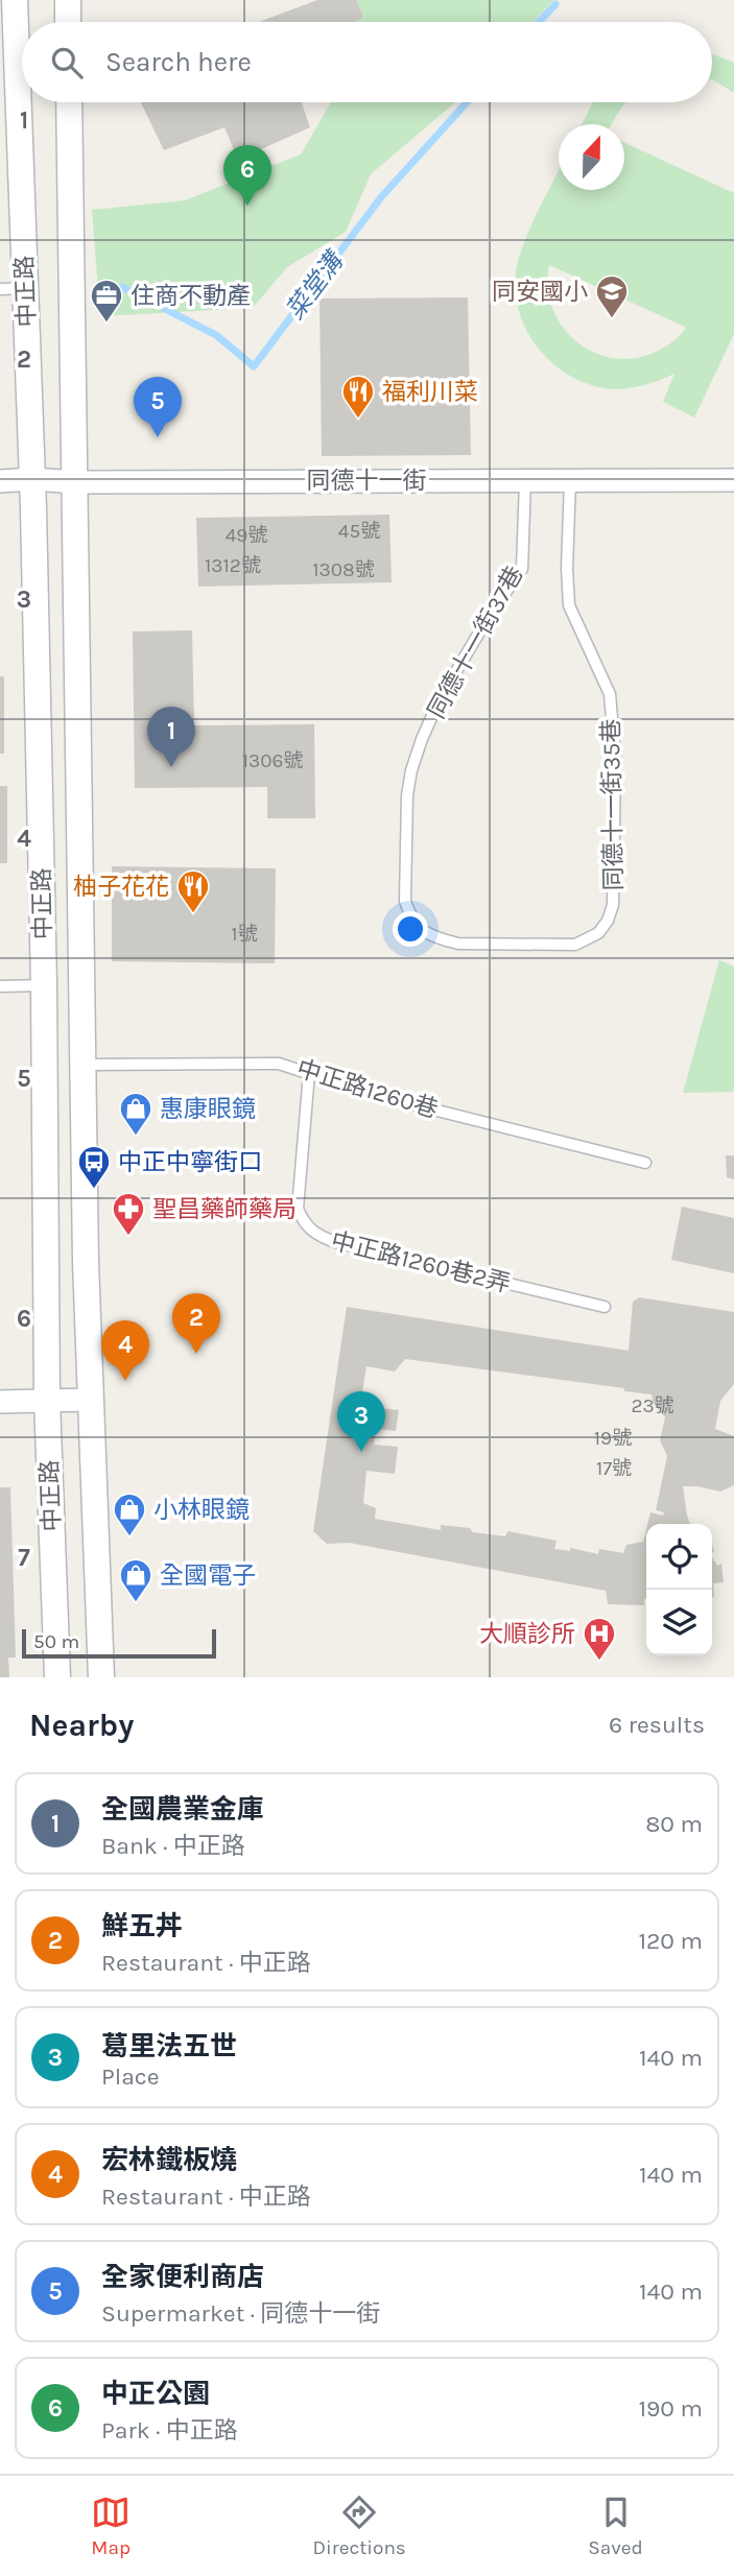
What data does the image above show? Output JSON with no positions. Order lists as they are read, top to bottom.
{
  "streets": {
    "street": ["中正路", "同德十一街"],
    "lane": [
      "同德十一街37巷",
      "同德十一街35巷",
      "中正路1260巷",
      "中正路1260巷2弄"
    ]
  },
  "crossings": [
    ["中正路", "同德十一街"],
    ["中正路", "中正路1260巷"],
    ["同德十一街", "同德十一街37巷"],
    ["同德十一街", "同德十一街35巷"],
    ["同德十一街37巷", "同德十一街35巷"],
    ["中正路1260巷", "中正路1260巷2弄"]
  ],
  "water": ["菜堂溝"],
  "places": {
    "school or university": ["同安國小"],
    "office": ["住商不動產"],
    "restaurant": ["福利川菜", "柚子花花"],
    "shop": ["惠康眼鏡", "小林眼鏡", "全國電子"],
    "bus stop": ["中正中寧街口"],
    "pharmacy": ["聖昌藥師藥局"],
    "hospital": ["大順診所"]
  },
  "house_numbers": [
    "45號",
    "49號",
    "1312號",
    "1308號",
    "1306號",
    "1號",
    "23號",
    "19號",
    "17號"
  ],
  "scale_bar": "50 m",
  "north": "top",
  "page": {
    "search": "Search here",
    "pins": [
      "6",
      "5",
      "1",
      "2",
      "4",
      "3"
    ],
    "scale": "50 m",
    "heading": ["Nearby", "6 results"],
    "list": [
      {
        "mark": "1",
        "name": "全國農業金庫",
        "note": "Bank · 中正路",
        "value": "80 m"
      },
      {
        "mark": "2",
        "name": "鮮五丼",
        "note": "Restaurant · 中正路",
        "value": "120 m"
      },
      {
        "mark": "3",
        "name": "葛里法五世",
        "note": "Place",
        "value": "140 m"
      },
      {
        "mark": "4",
        "name": "宏林鐵板燒",
        "note": "Restaurant · 中正路",
        "value": "140 m"
      },
      {
        "mark": "5",
        "name": "全家便利商店",
        "note": "Supermarket · 同德十一街",
        "value": "140 m"
      },
      {
        "mark": "6",
        "name": "中正公園",
        "note": "Park · 中正路",
        "value": "190 m"
      }
    ],
    "nav": ["Map", "Directions", "Saved"]
  },
  "grid": {
    "rows": [
      "1",
      "2",
      "3",
      "4",
      "5",
      "6",
      "7"
    ]
  }
}
